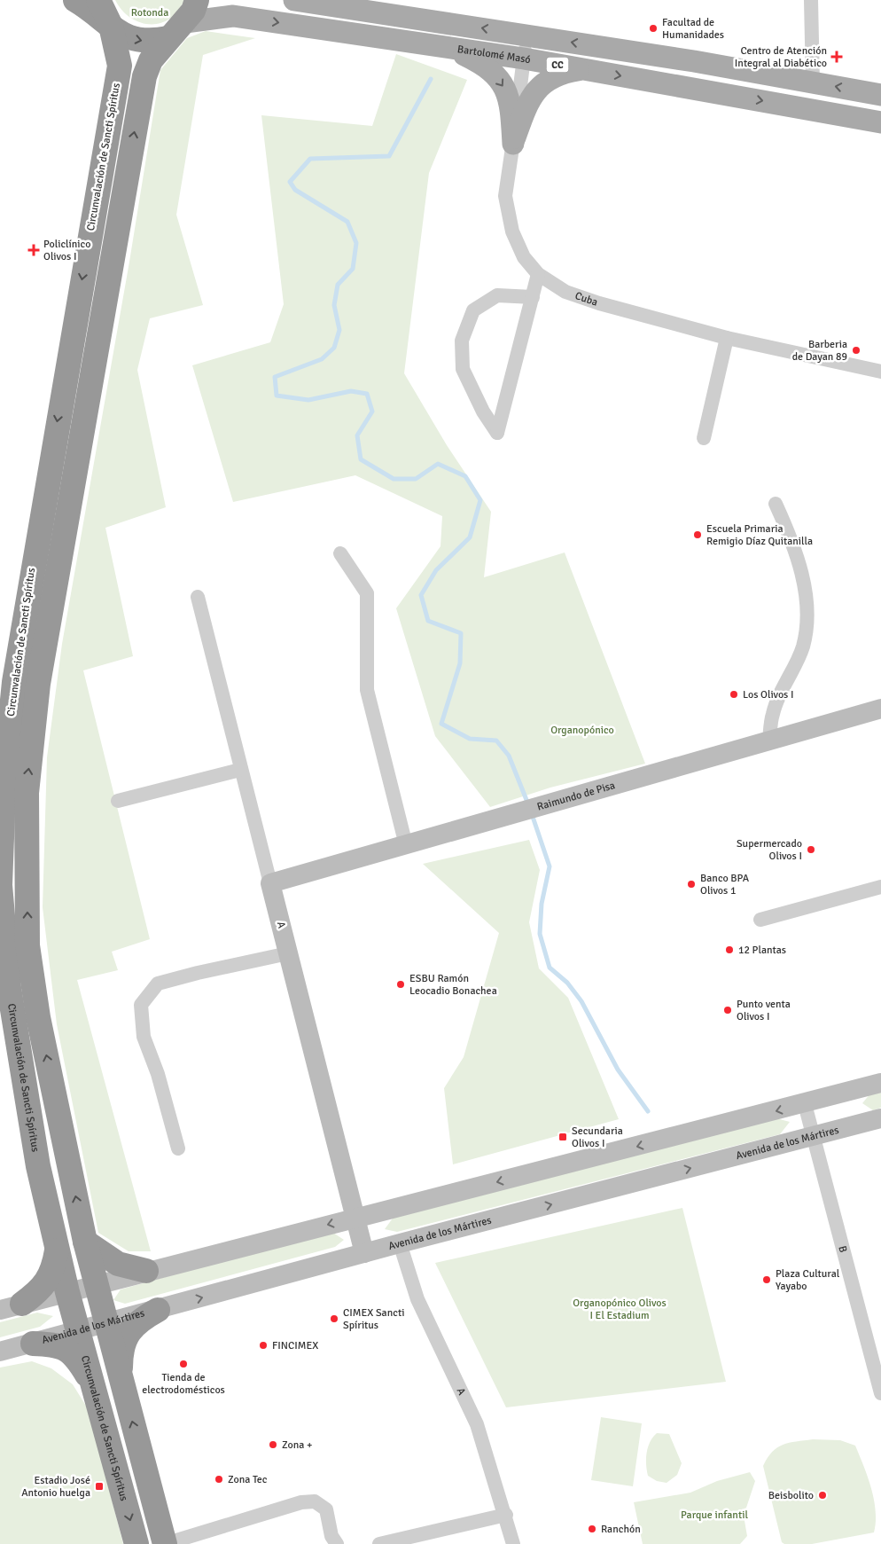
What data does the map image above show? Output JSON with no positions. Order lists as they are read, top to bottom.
{
  "streets": {
    "highway": ["CC", "Circunvalación de Sancti Spíritus"],
    "main road": [
      "Bartolomé Masó",
      "Raimundo de Pisa",
      "A",
      "Avenida de los Mártires"
    ],
    "street": ["Cuba", "B"]
  },
  "crossings": [
    ["Bartolomé Masó", "CC"],
    ["Bartolomé Masó", "Circunvalación de Sancti Spíritus"],
    ["Bartolomé Masó", "Cuba"],
    ["CC", "Circunvalación de Sancti Spíritus"],
    ["CC", "Cuba"],
    ["Circunvalación de Sancti Spíritus", "Avenida de los Mártires"],
    ["Raimundo de Pisa", "A"],
    ["A", "Avenida de los Mártires"],
    ["Avenida de los Mártires", "B"]
  ],
  "parks": [
    "Rotonda",
    "Organopónico",
    "Organopónico Olivos I El Estadium",
    "Parque infantil"
  ],
  "places": {
    "other": [
      "Facultad de Humanidades",
      "Barberia de Dayan 89",
      "Escuela Primaria Remigio Díaz Quitanilla",
      "Los Olivos I",
      "Supermercado Olivos I",
      "Banco BPA Olivos 1",
      "12 Plantas",
      "ESBU Ramón Leocadio Bonachea",
      "Punto venta Olivos I",
      "Plaza Cultural Yayabo",
      "CIMEX Sancti Spíritus",
      "FINCIMEX",
      "Tienda de electrodomésticos",
      "Zona +",
      "Zona Tec",
      "Beisbolito",
      "Ranchón"
    ],
    "health": ["Centro de Atención Integral al Diabético", "Policlínico Olivos I"],
    "transit": ["Secundaria Olivos I", "Estadio José Antonio huelga"]
  }
}
